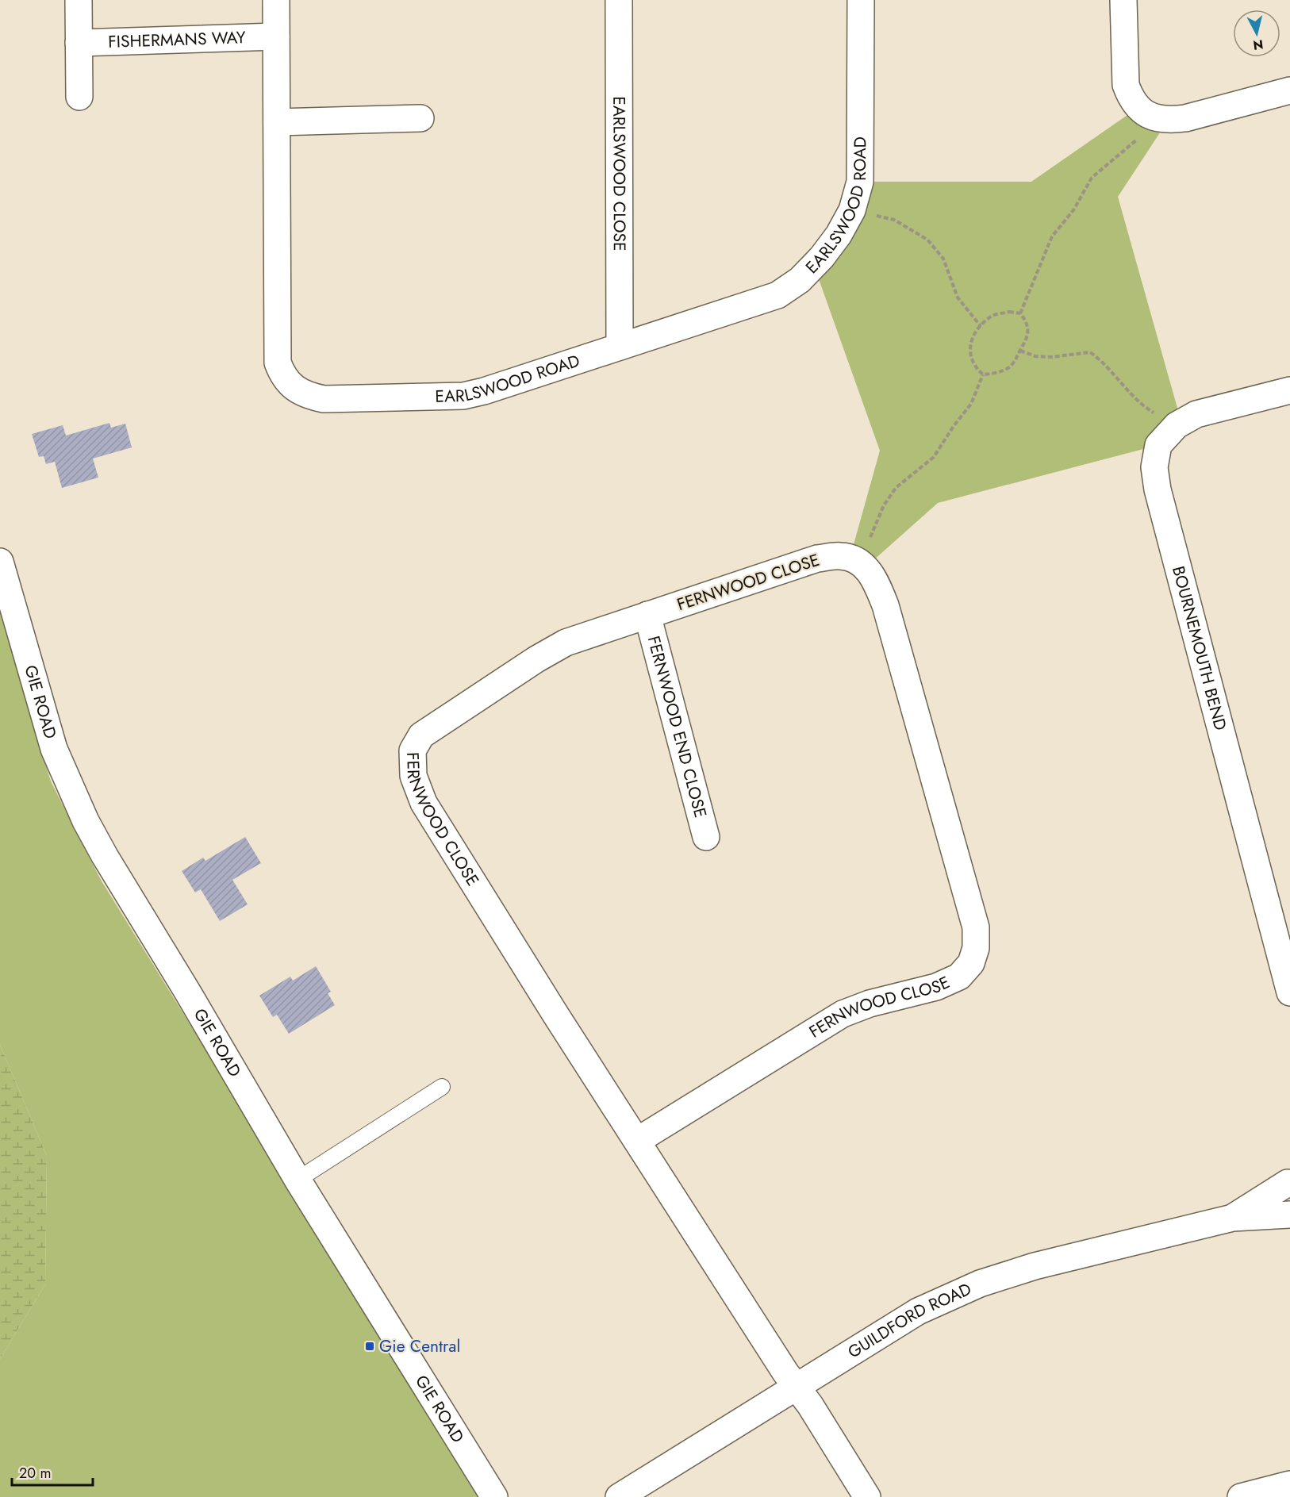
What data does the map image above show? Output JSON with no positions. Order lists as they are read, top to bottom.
{
  "streets": {
    "street": [
      "FISHERMANS WAY",
      "EARLSWOOD CLOSE",
      "EARLSWOOD ROAD",
      "FERNWOOD CLOSE",
      "BOURNEMOUTH BEND",
      "GIE ROAD",
      "FERNWOOD END CLOSE",
      "GUILDFORD ROAD"
    ]
  },
  "crossings": [
    ["FISHERMANS WAY", "EARLSWOOD ROAD"],
    ["EARLSWOOD CLOSE", "EARLSWOOD ROAD"],
    ["FERNWOOD CLOSE", "FERNWOOD END CLOSE"],
    ["FERNWOOD CLOSE", "GUILDFORD ROAD"]
  ],
  "places": {
    "transit": ["Gie Central"]
  },
  "scale_bar": "20 m",
  "north": "bottom"
}
